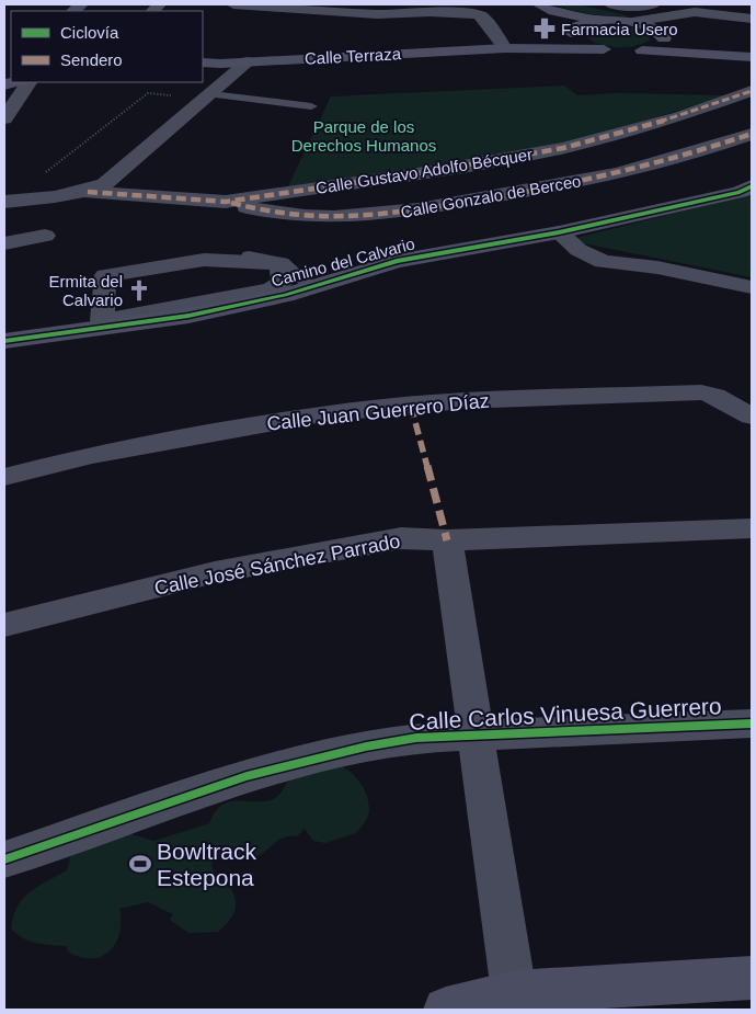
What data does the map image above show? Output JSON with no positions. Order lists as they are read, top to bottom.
{
  "streets": {
    "street": [
      "Calle Terraza",
      "Calle Gustavo Adolfo Bécquer",
      "Calle Gonzalo de Berceo",
      "Camino del Calvario",
      "Calle Juan Guerrero Díaz",
      "Calle José Sánchez Parrado",
      "Calle Carlos Vinuesa Guerrero"
    ]
  },
  "crossings": [
    ["Calle Gustavo Adolfo Bécquer", "Calle Gonzalo de Berceo"]
  ],
  "parks": ["Parque de los Derechos Humanos"],
  "places": {
    "pharmacy": ["Farmacia Usero"],
    "church": ["Ermita del Calvario"],
    "sports": ["Bowltrack Estepona"]
  },
  "legend": ["Ciclovía", "Sendero"]
}
